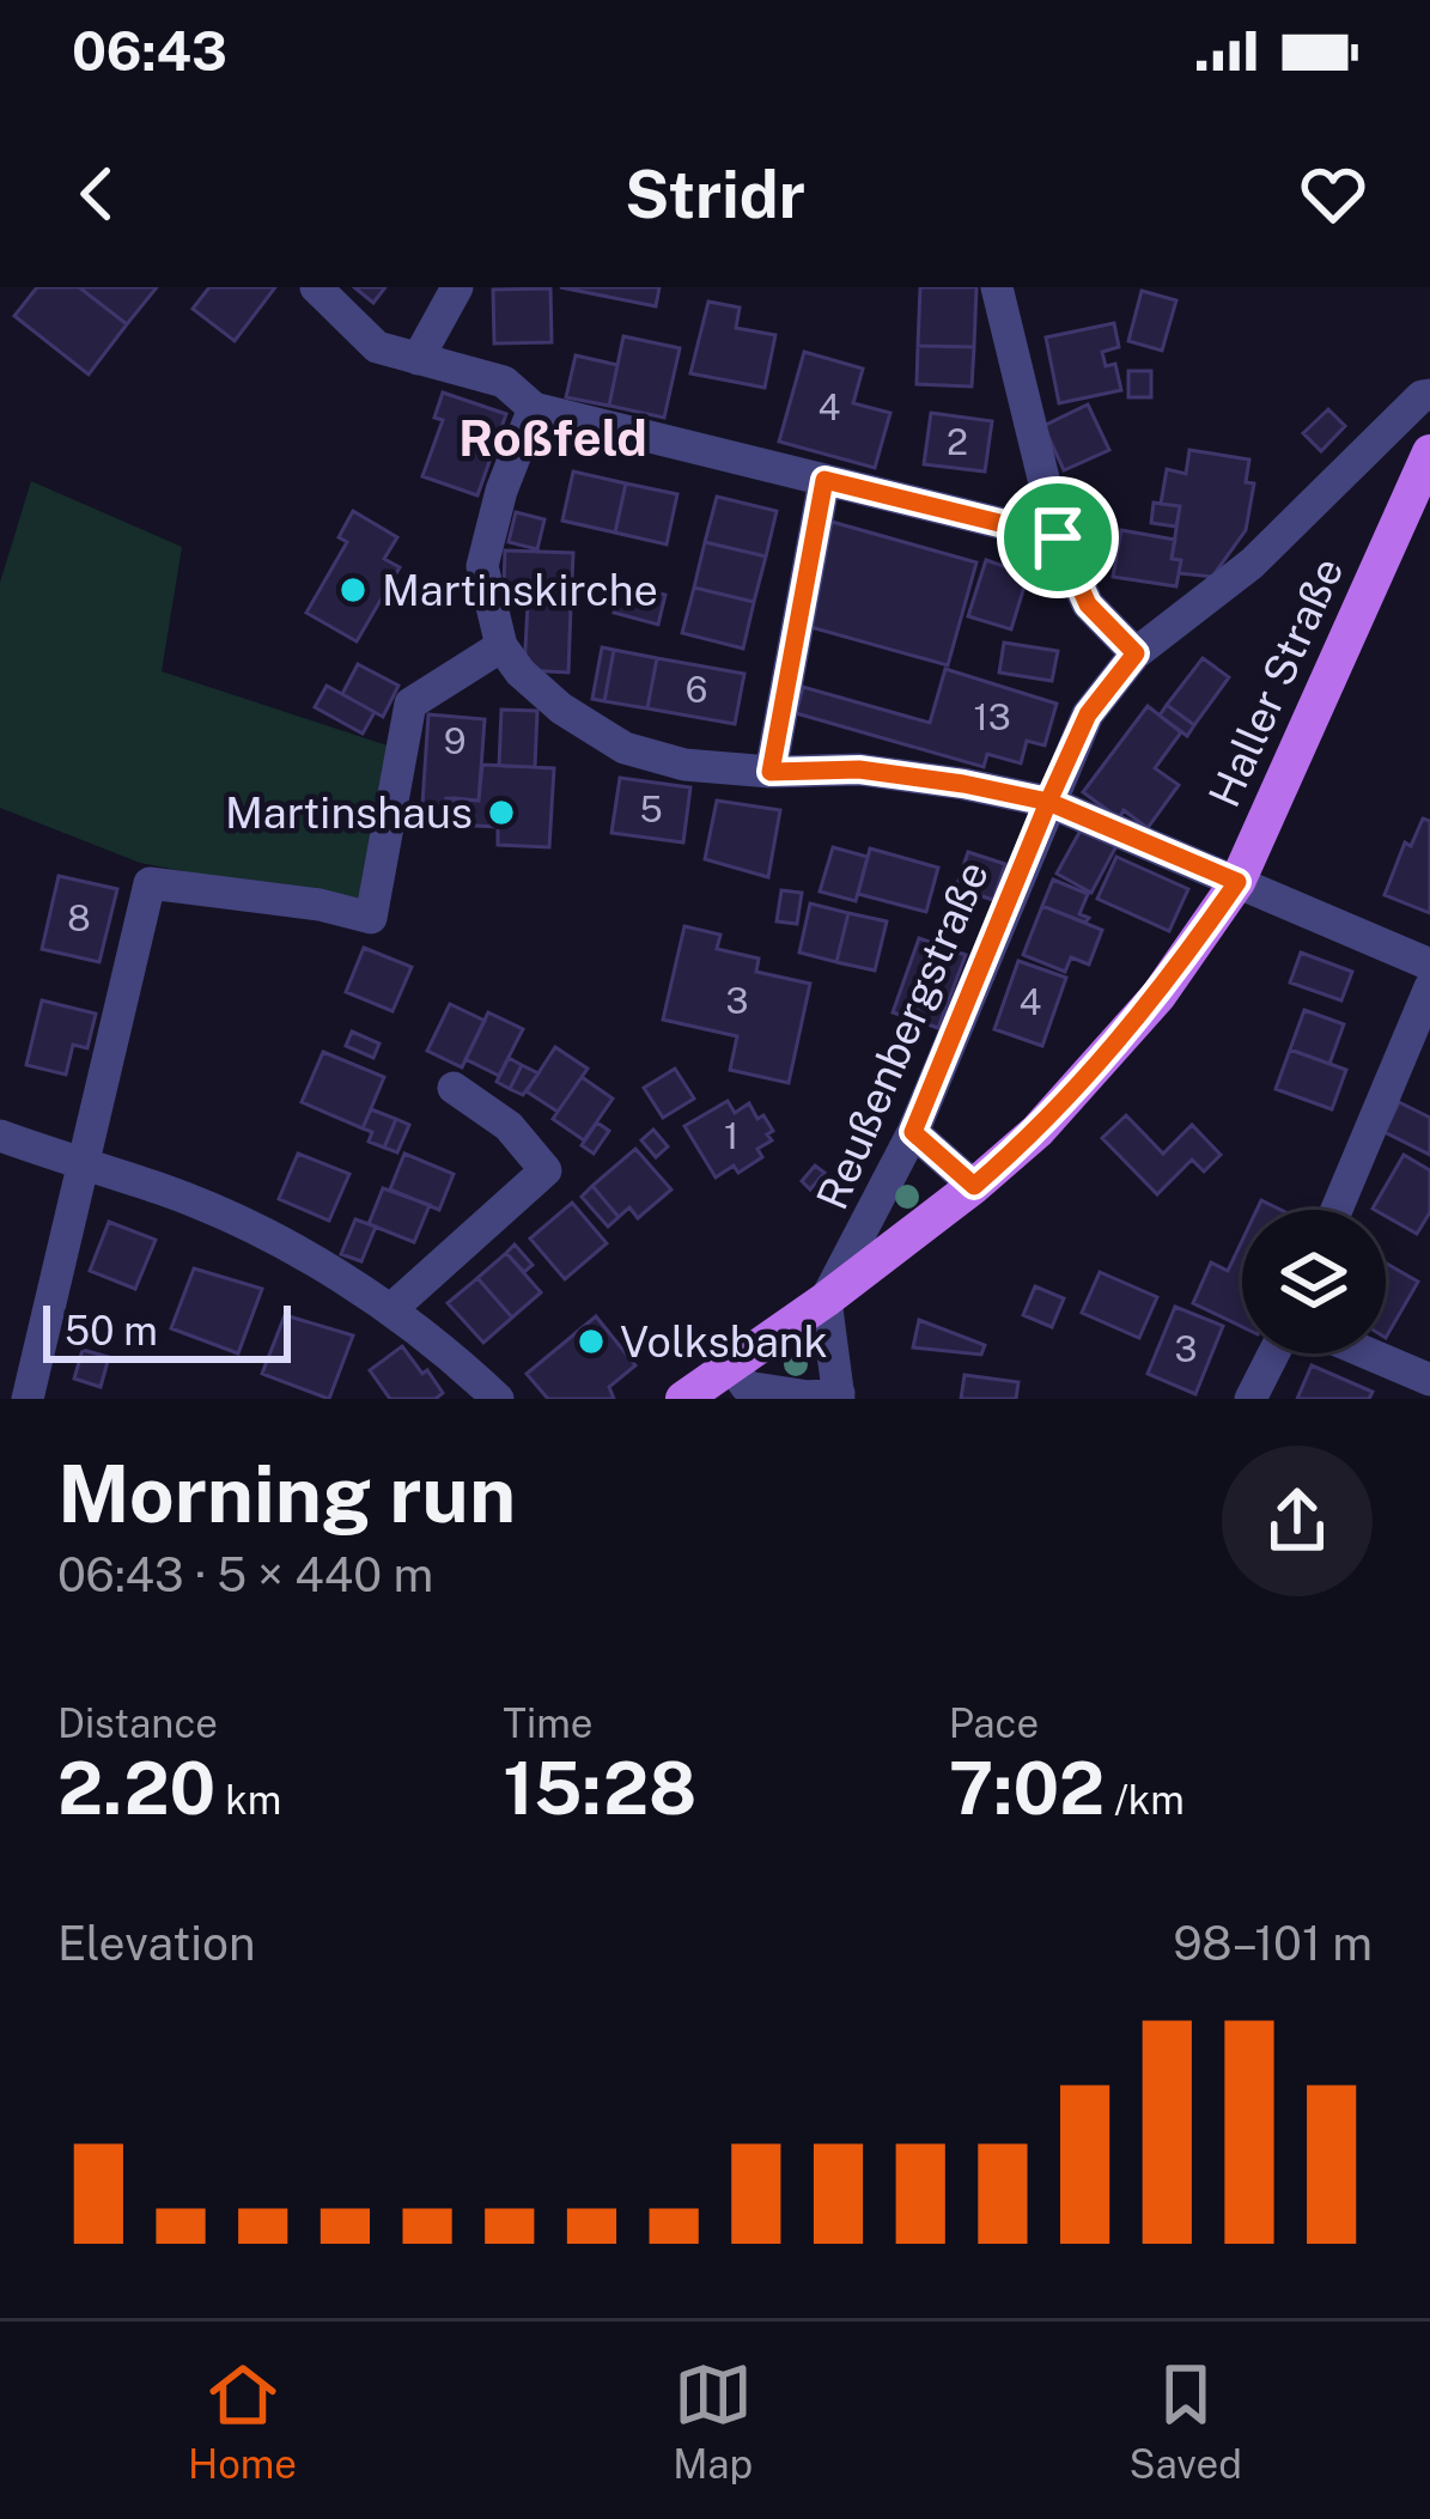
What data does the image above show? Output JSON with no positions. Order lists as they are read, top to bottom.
{
  "streets": {
    "main road": ["Haller Straße"],
    "street": ["Reußenbergstraße"]
  },
  "crossings": [
    ["Haller Straße", "Reußenbergstraße"]
  ],
  "districts": ["Roßfeld"],
  "places": ["Martinskirche", "Martinshaus", "Volksbank"],
  "house_numbers": [
    "4",
    "2",
    "6",
    "13",
    "9",
    "5",
    "8",
    "3",
    "4",
    "1",
    "3"
  ],
  "scale_bar": "50 m",
  "page": {
    "status": "06:43",
    "header": "Stridr",
    "scale": "50 m",
    "heading": ["Morning run", "06:43 · 5 × 440 m"],
    "stats": [
      ["Distance", "2.20 km"],
      ["Time", "15:28"],
      ["Pace", "7:02 /km"]
    ],
    "chart": ["Elevation", "98–101 m"],
    "tabs": ["Home", "Map", "Saved"]
  }
}
